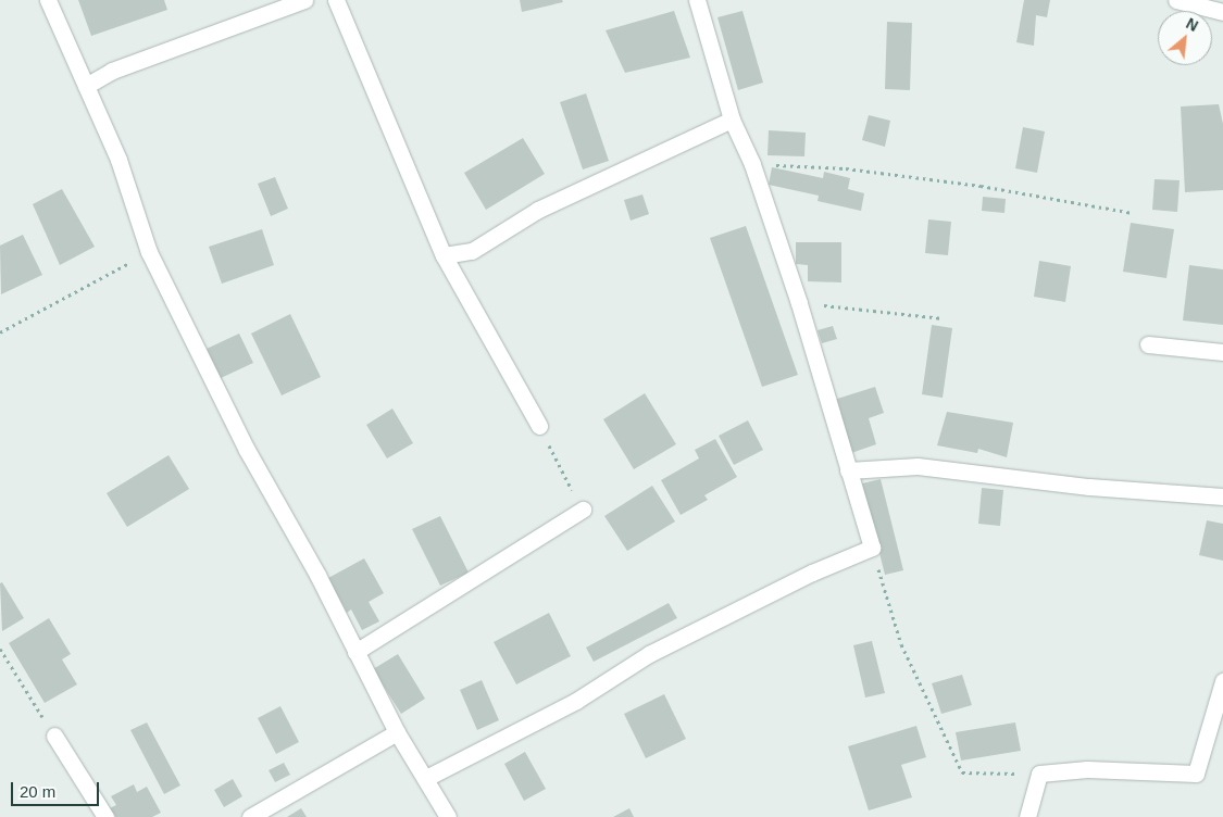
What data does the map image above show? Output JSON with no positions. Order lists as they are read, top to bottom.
{
  "scale_bar": "20 m",
  "north": "top right"
}
